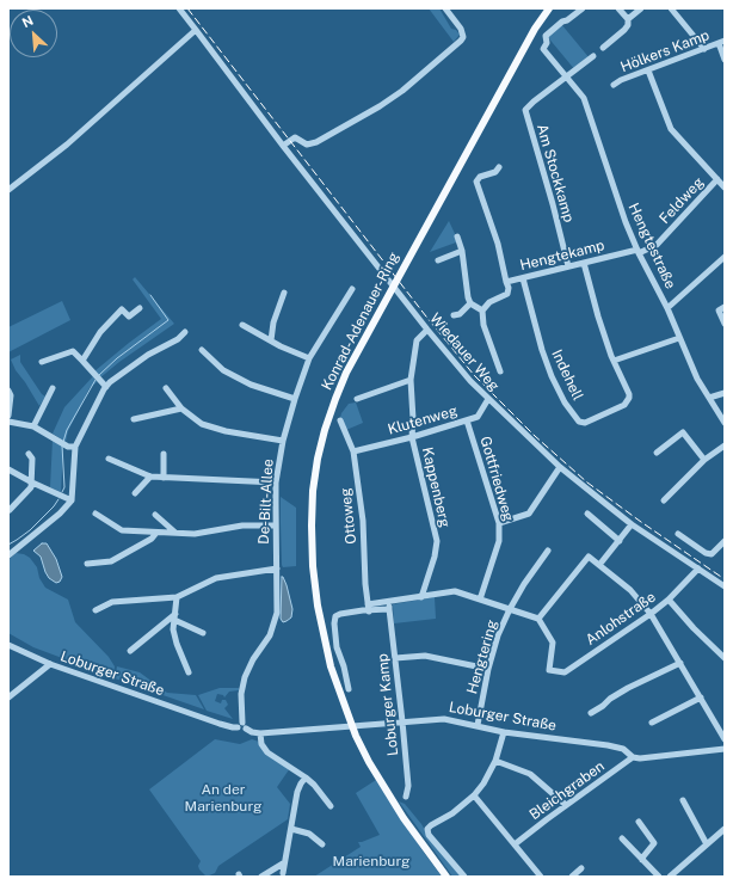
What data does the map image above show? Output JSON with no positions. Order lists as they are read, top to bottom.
{
  "streets": {
    "main road": ["Konrad-Adenauer-Ring"],
    "street": [
      "Hölkers Kamp",
      "Am Stockkamp",
      "Feldweg",
      "Hengtestraße",
      "Hengtekamp",
      "Wiedauer Weg",
      "Indehell",
      "Klutenweg",
      "Gottfriedweg",
      "Kappenberg",
      "De-Bilt-Allee",
      "Ottoweg",
      "Anlohstraße",
      "Hengtering",
      "Loburger Straße",
      "Loburger Kamp",
      "Bleichgraben"
    ]
  },
  "crossings": [
    ["Am Stockkamp", "Hengtestraße"],
    ["Am Stockkamp", "Hengtekamp"],
    ["Feldweg", "Hengtestraße"],
    ["Feldweg", "Hengtekamp"],
    ["Hengtestraße", "Hengtekamp"],
    ["Hengtekamp", "Indehell"],
    ["Konrad-Adenauer-Ring", "Loburger Straße"],
    ["Wiedauer Weg", "Klutenweg"],
    ["Wiedauer Weg", "Kappenberg"],
    ["Wiedauer Weg", "Anlohstraße"],
    ["Klutenweg", "Gottfriedweg"],
    ["Klutenweg", "Kappenberg"],
    ["Klutenweg", "Ottoweg"],
    ["De-Bilt-Allee", "Loburger Straße"],
    ["Hengtering", "Loburger Straße"],
    ["Loburger Straße", "Loburger Kamp"],
    ["Loburger Straße", "Bleichgraben"]
  ],
  "parks": ["An der Marienburg", "Marienburg"],
  "north": "top left"
}
